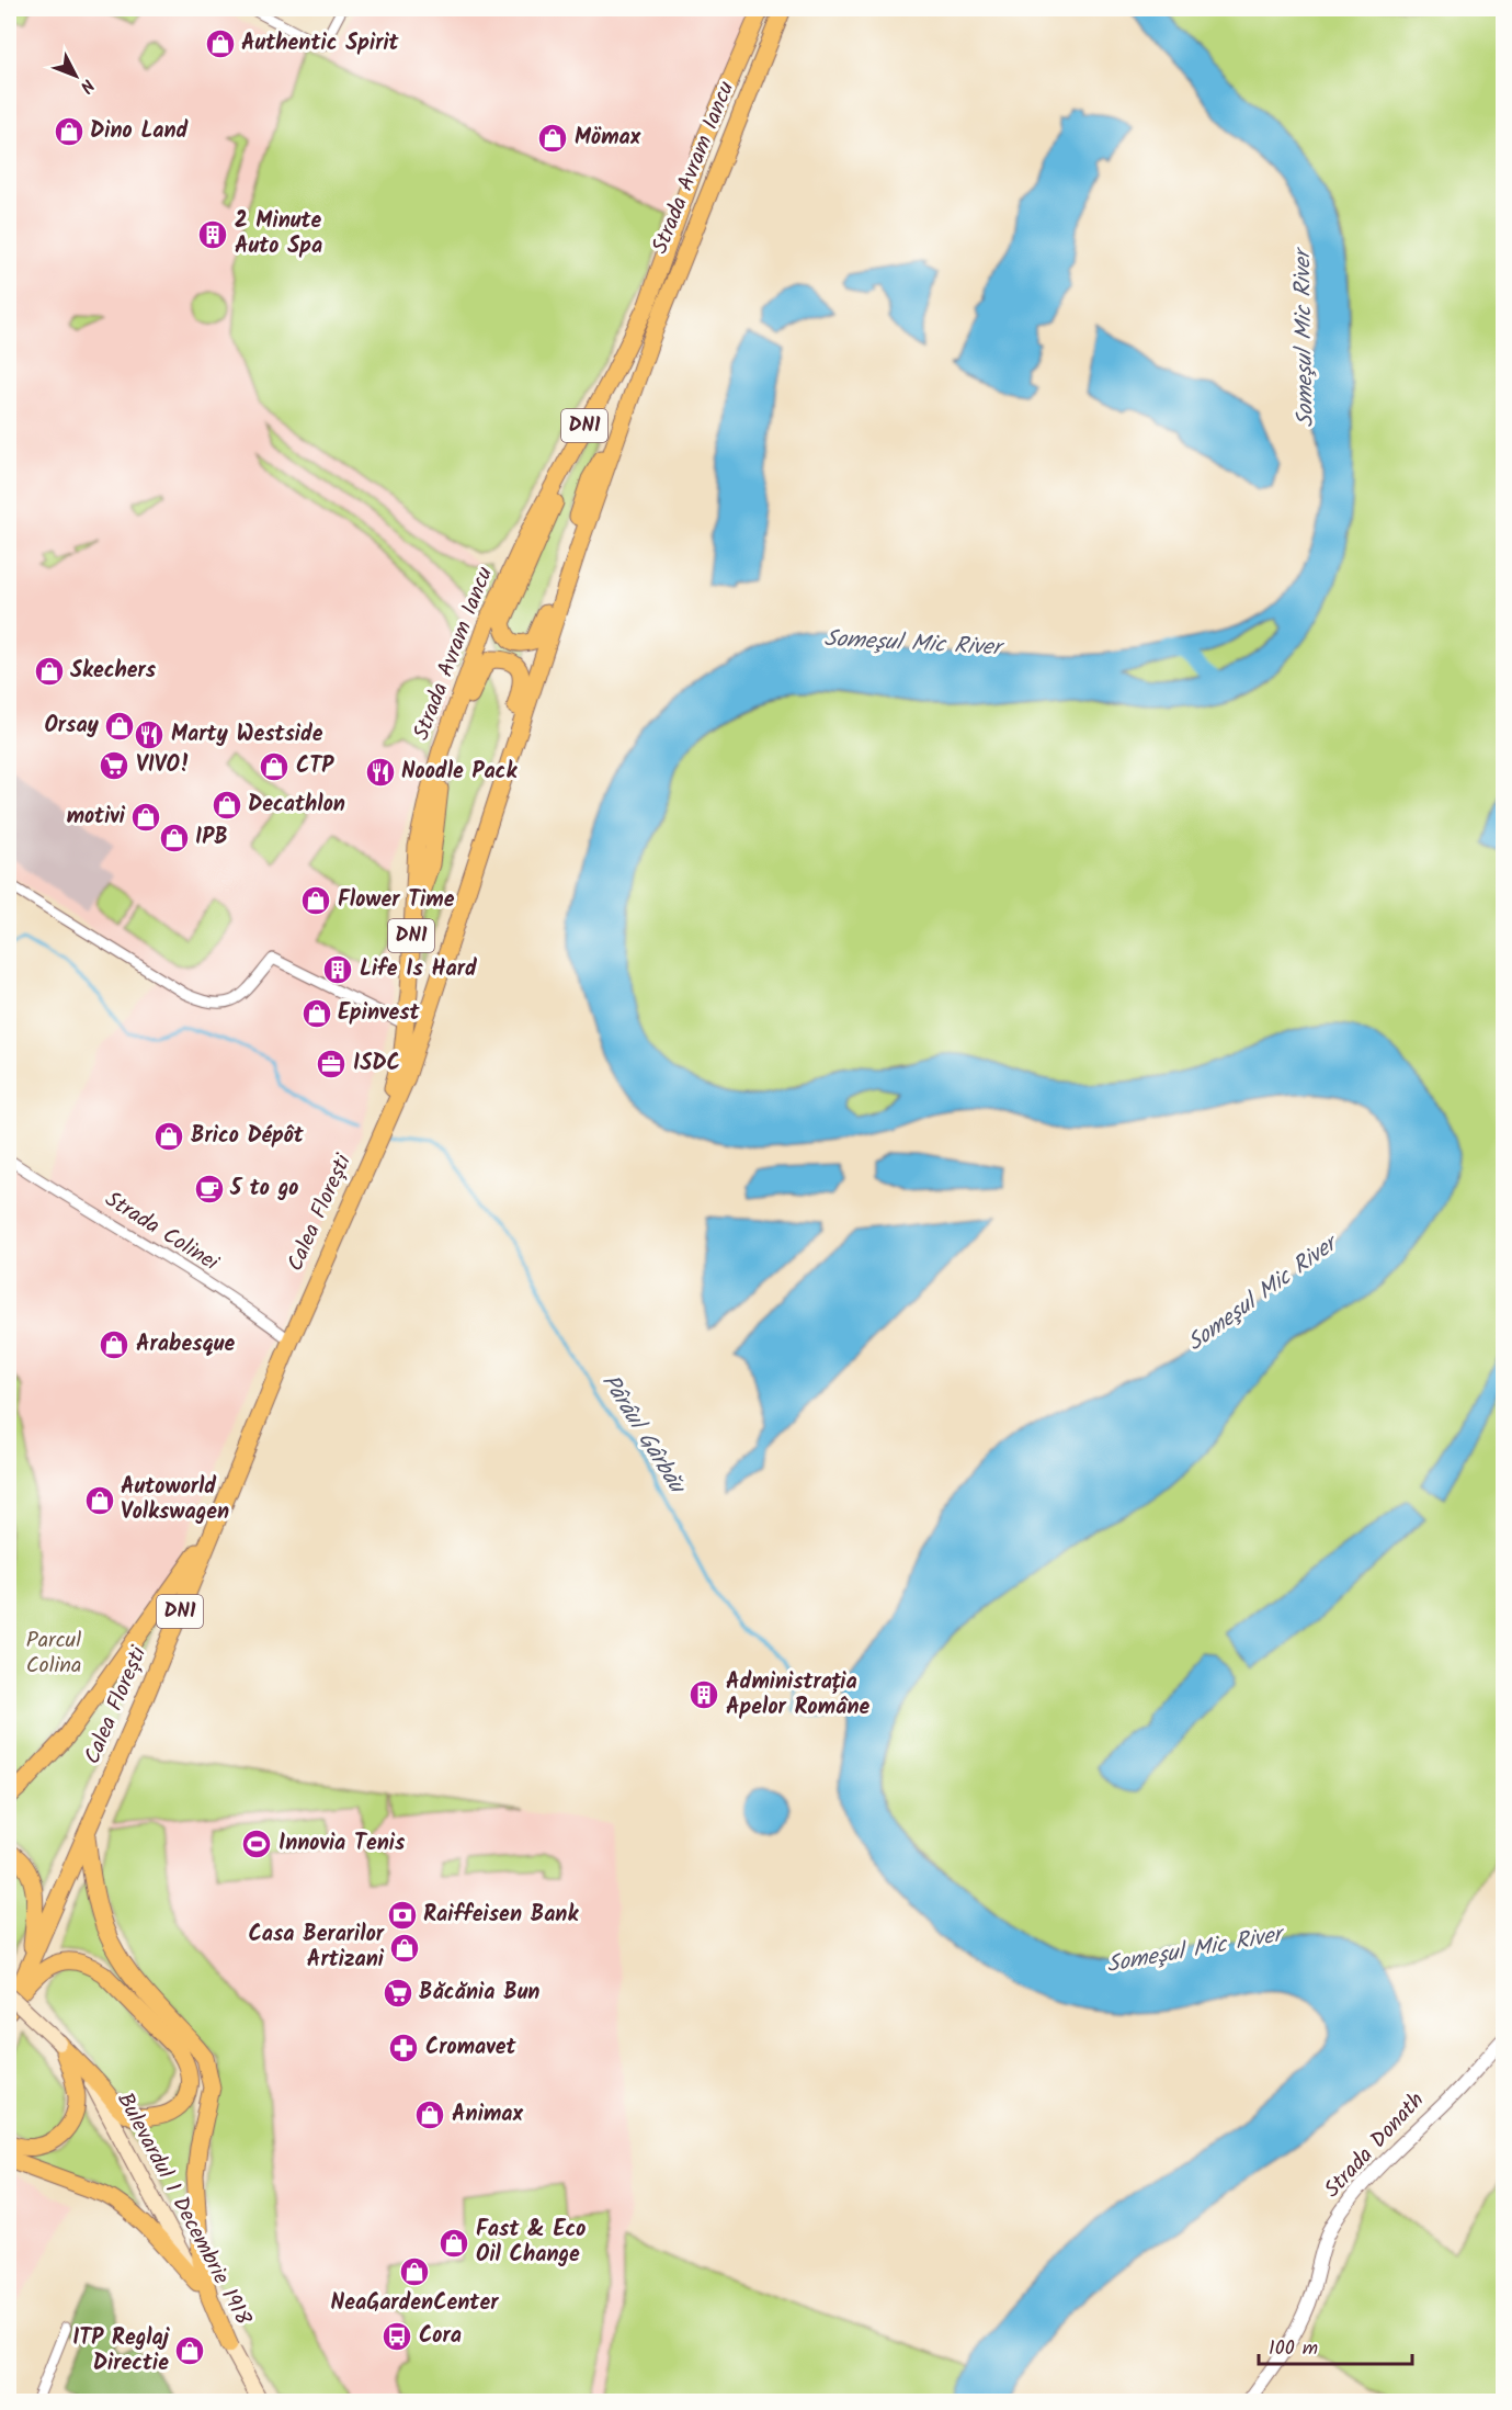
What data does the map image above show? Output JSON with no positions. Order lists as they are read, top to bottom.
{
  "streets": {
    "main road": [
      "Strada Avram Iancu",
      "DN1",
      "Calea Florești",
      "Bulevardul 1 Decembrie 1918"
    ],
    "street": ["Strada Colinei", "Strada Donath"]
  },
  "crossings": [
    ["Strada Avram Iancu", "Calea Florești"],
    ["Calea Florești", "Strada Colinei"],
    ["Calea Florești", "Bulevardul 1 Decembrie 1918"]
  ],
  "water": ["Someşul Mic River", "Pârâul Gârbău"],
  "parks": ["Parcul Colina"],
  "places": {
    "shop": [
      "Authentic Spirit",
      "Dino Land",
      "Mömax",
      "Skechers",
      "Orsay",
      "CTP",
      "Decathlon",
      "motivi",
      "IPB",
      "Flower Time",
      "Epinvest",
      "Brico Dépôt",
      "Arabesque",
      "Autoworld Volkswagen",
      "Casa Berarilor Artizani",
      "Animax",
      "Fast & Eco Oil Change",
      "NeaGardenCenter",
      "ITP Reglaj Directie"
    ],
    "building": ["2 Minute Auto Spa", "Life Is Hard", "Administrația Apelor Române"],
    "restaurant": ["Marty Westside", "Noodle Pack"],
    "supermarket": ["VIVO!", "Băcănia Bun"],
    "office": ["ISDC"],
    "cafe": ["5 to go"],
    "sports": ["Innovia Tenis"],
    "bank": ["Raiffeisen Bank"],
    "pharmacy": ["Cromavet"],
    "bus stop": ["Cora"]
  },
  "scale_bar": "100 m",
  "north": "bottom right"
}
